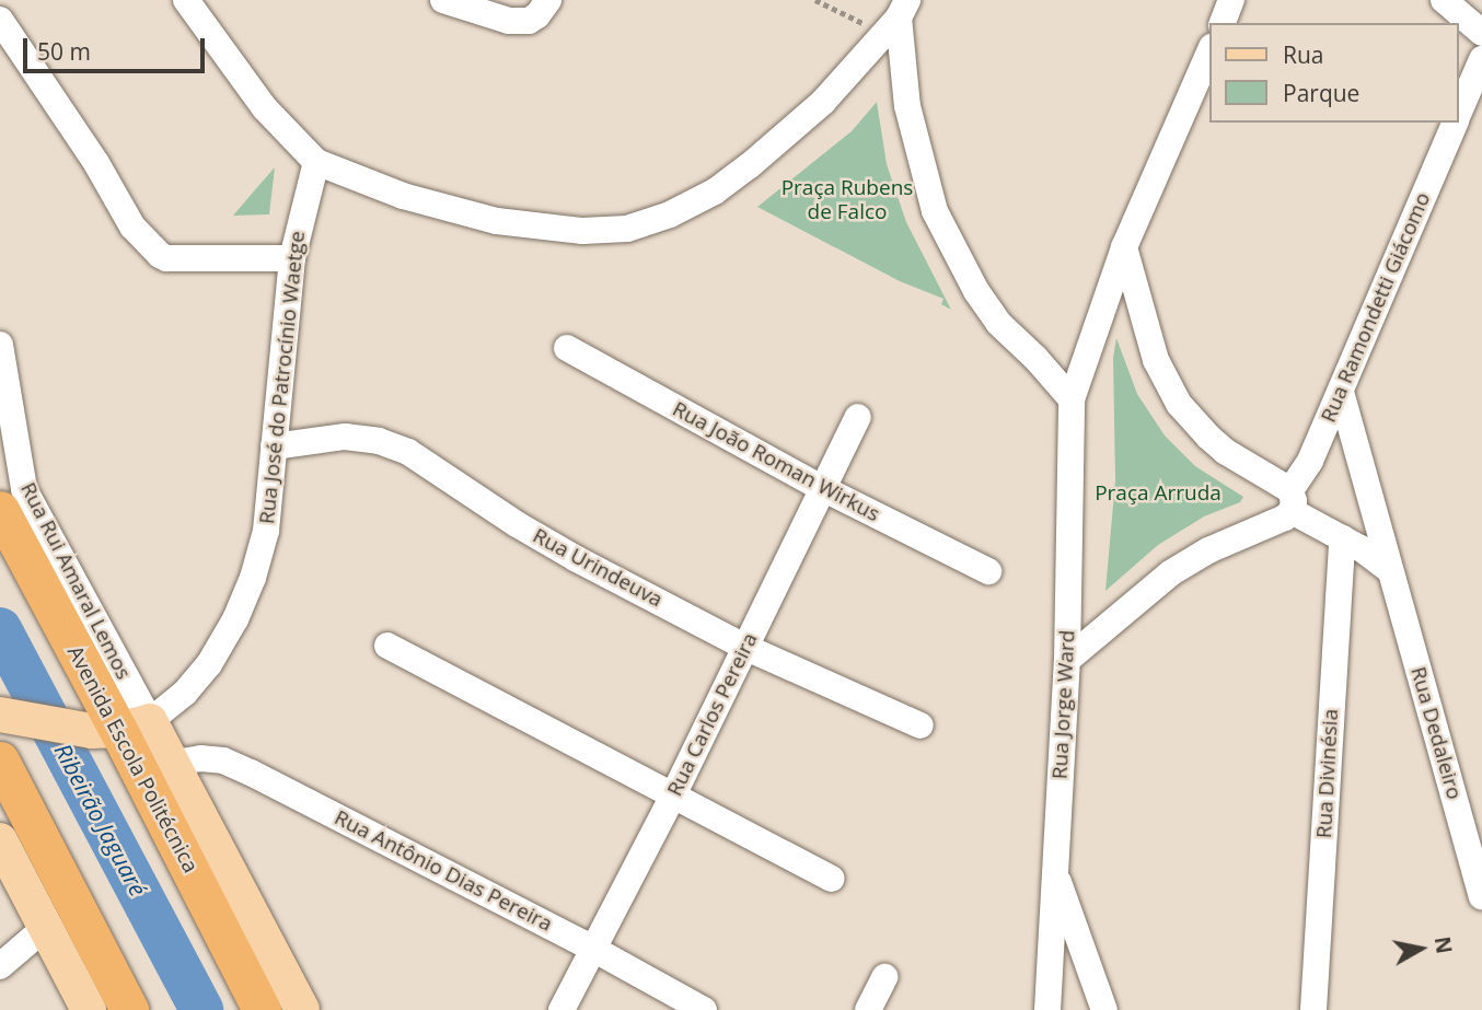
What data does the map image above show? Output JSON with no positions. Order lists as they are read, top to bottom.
{
  "streets": {
    "highway": ["Avenida Escola Politécnica"],
    "street": [
      "Rua Ramondetti Giácomo",
      "Rua José do Patrocínio Waetge",
      "Rua João Roman Wirkus",
      "Rua Urindeuva",
      "Rua Rui Amaral Lemos",
      "Rua Jorge Ward",
      "Rua Carlos Pereira",
      "Rua Dedaleiro",
      "Rua Divinésia",
      "Rua Antônio Dias Pereira"
    ]
  },
  "crossings": [
    ["Rua Ramondetti Giácomo", "Rua Dedaleiro"],
    ["Rua José do Patrocínio Waetge", "Rua Urindeuva"],
    ["Rua José do Patrocínio Waetge", "Rua Rui Amaral Lemos"],
    ["Rua José do Patrocínio Waetge", "Avenida Escola Politécnica"],
    ["Rua João Roman Wirkus", "Rua Carlos Pereira"],
    ["Rua Urindeuva", "Rua Carlos Pereira"],
    ["Rua Rui Amaral Lemos", "Avenida Escola Politécnica"],
    ["Rua Carlos Pereira", "Rua Antônio Dias Pereira"],
    ["Avenida Escola Politécnica", "Rua Antônio Dias Pereira"]
  ],
  "water": ["Ribeirão Jaguaré"],
  "parks": ["Praça Rubens de Falco", "Praça Arruda"],
  "legend": ["Rua", "Parque"],
  "scale_bar": "50 m",
  "north": "right"
}
